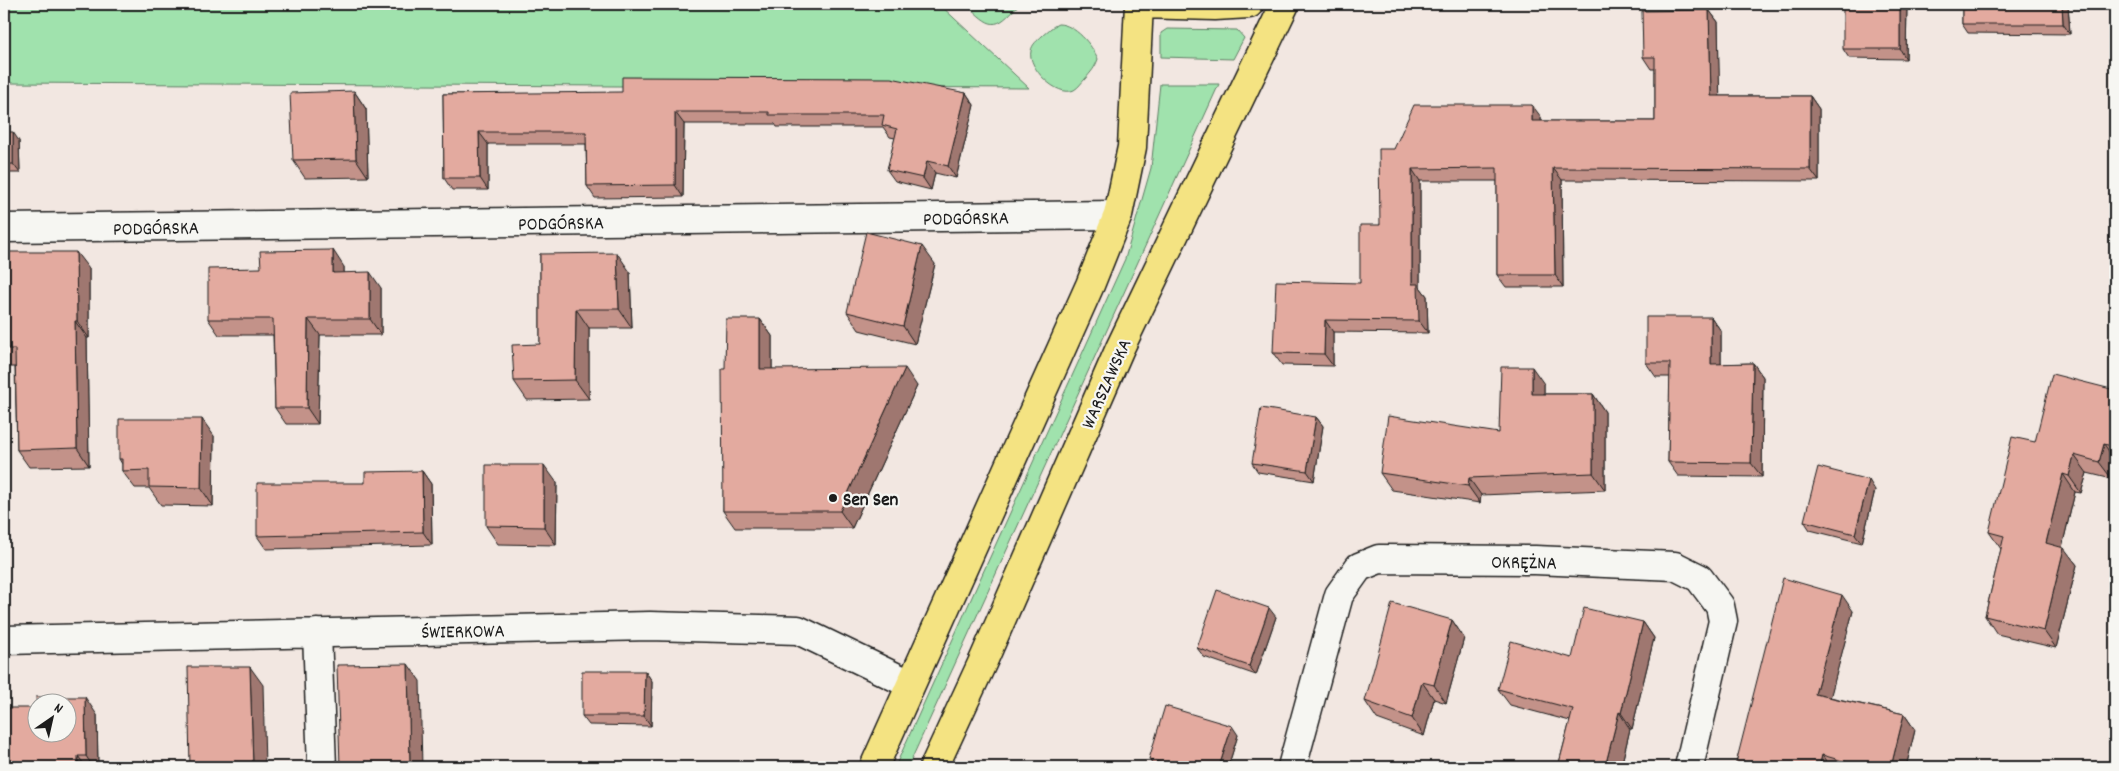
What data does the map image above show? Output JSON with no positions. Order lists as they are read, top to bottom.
{
  "streets": {
    "main road": ["WARSZAWSKA"],
    "street": ["PODGÓRSKA", "OKRĘŻNA", "ŚWIERKOWA"]
  },
  "places": ["Sen Sen"],
  "north": "top right"
}
